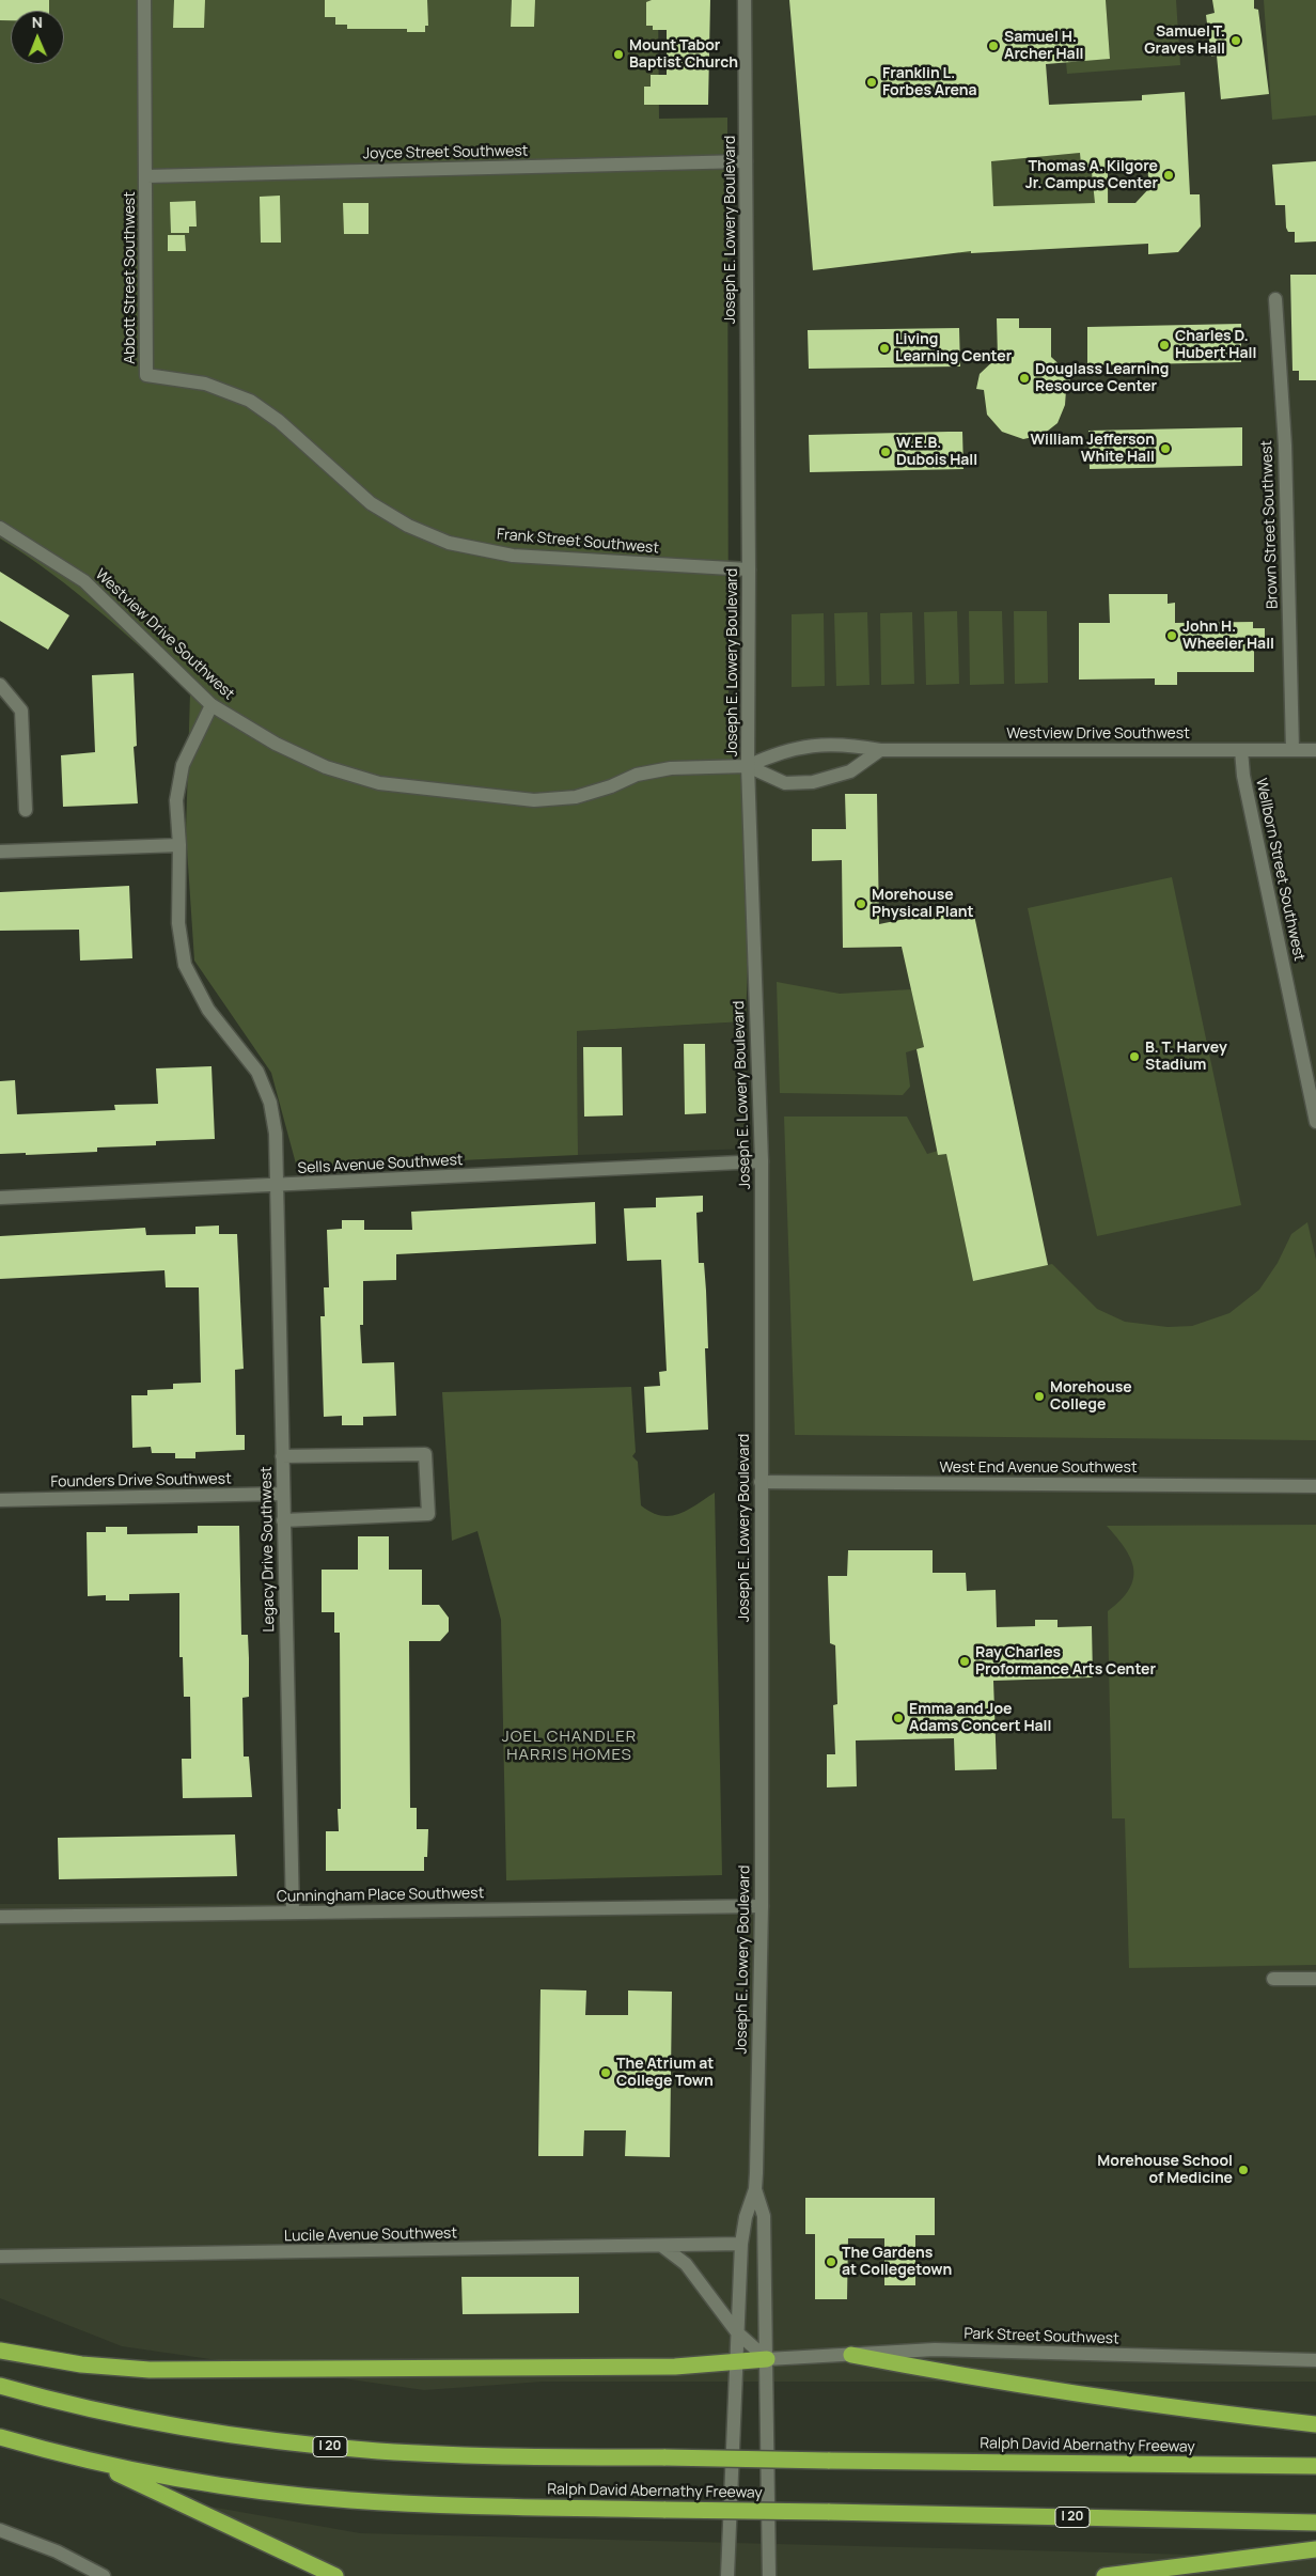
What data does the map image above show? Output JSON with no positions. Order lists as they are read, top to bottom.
{
  "streets": {
    "highway": ["Ralph David Abernathy Freeway", "I 20"],
    "street": [
      "Joyce Street Southwest",
      "Joseph E. Lowery Boulevard",
      "Abbott Street Southwest",
      "Brown Street Southwest",
      "Frank Street Southwest",
      "Westview Drive Southwest",
      "Wellborn Street Southwest",
      "Sells Avenue Southwest",
      "West End Avenue Southwest",
      "Founders Drive Southwest",
      "Legacy Drive Southwest",
      "Cunningham Place Southwest",
      "Lucile Avenue Southwest",
      "Park Street Southwest"
    ]
  },
  "crossings": [
    ["Joyce Street Southwest", "Joseph E. Lowery Boulevard"],
    ["Joyce Street Southwest", "Abbott Street Southwest"],
    ["Joseph E. Lowery Boulevard", "Frank Street Southwest"],
    ["Joseph E. Lowery Boulevard", "Westview Drive Southwest"],
    ["Joseph E. Lowery Boulevard", "Sells Avenue Southwest"],
    ["Joseph E. Lowery Boulevard", "West End Avenue Southwest"],
    ["Joseph E. Lowery Boulevard", "Cunningham Place Southwest"],
    ["Joseph E. Lowery Boulevard", "Lucile Avenue Southwest"],
    ["Joseph E. Lowery Boulevard", "Park Street Southwest"],
    ["Abbott Street Southwest", "Frank Street Southwest"],
    ["Brown Street Southwest", "Westview Drive Southwest"],
    ["Westview Drive Southwest", "Wellborn Street Southwest"],
    ["Sells Avenue Southwest", "Legacy Drive Southwest"],
    ["Founders Drive Southwest", "Legacy Drive Southwest"],
    ["Legacy Drive Southwest", "Cunningham Place Southwest"]
  ],
  "districts": ["JOEL CHANDLER HARRIS HOMES"],
  "places": [
    "Samuel T. Graves Hall",
    "Samuel H. Archer Hall",
    "Mount Tabor Baptist Church",
    "Franklin L. Forbes Arena",
    "Thomas A. Kilgore Jr. Campus Center",
    "Charles D. Hubert Hall",
    "Living Learning Center",
    "Douglass Learning Resource Center",
    "William Jefferson White Hall",
    "W.E.B. Dubois Hall",
    "John H. Wheeler Hall",
    "Morehouse Physical Plant",
    "B. T. Harvey Stadium",
    "Morehouse College",
    "Ray Charles Proformance Arts Center",
    "Emma and Joe Adams Concert Hall",
    "The Atrium at College Town",
    "Morehouse School of Medicine",
    "The Gardens at Collegetown"
  ],
  "north": "top"
}
